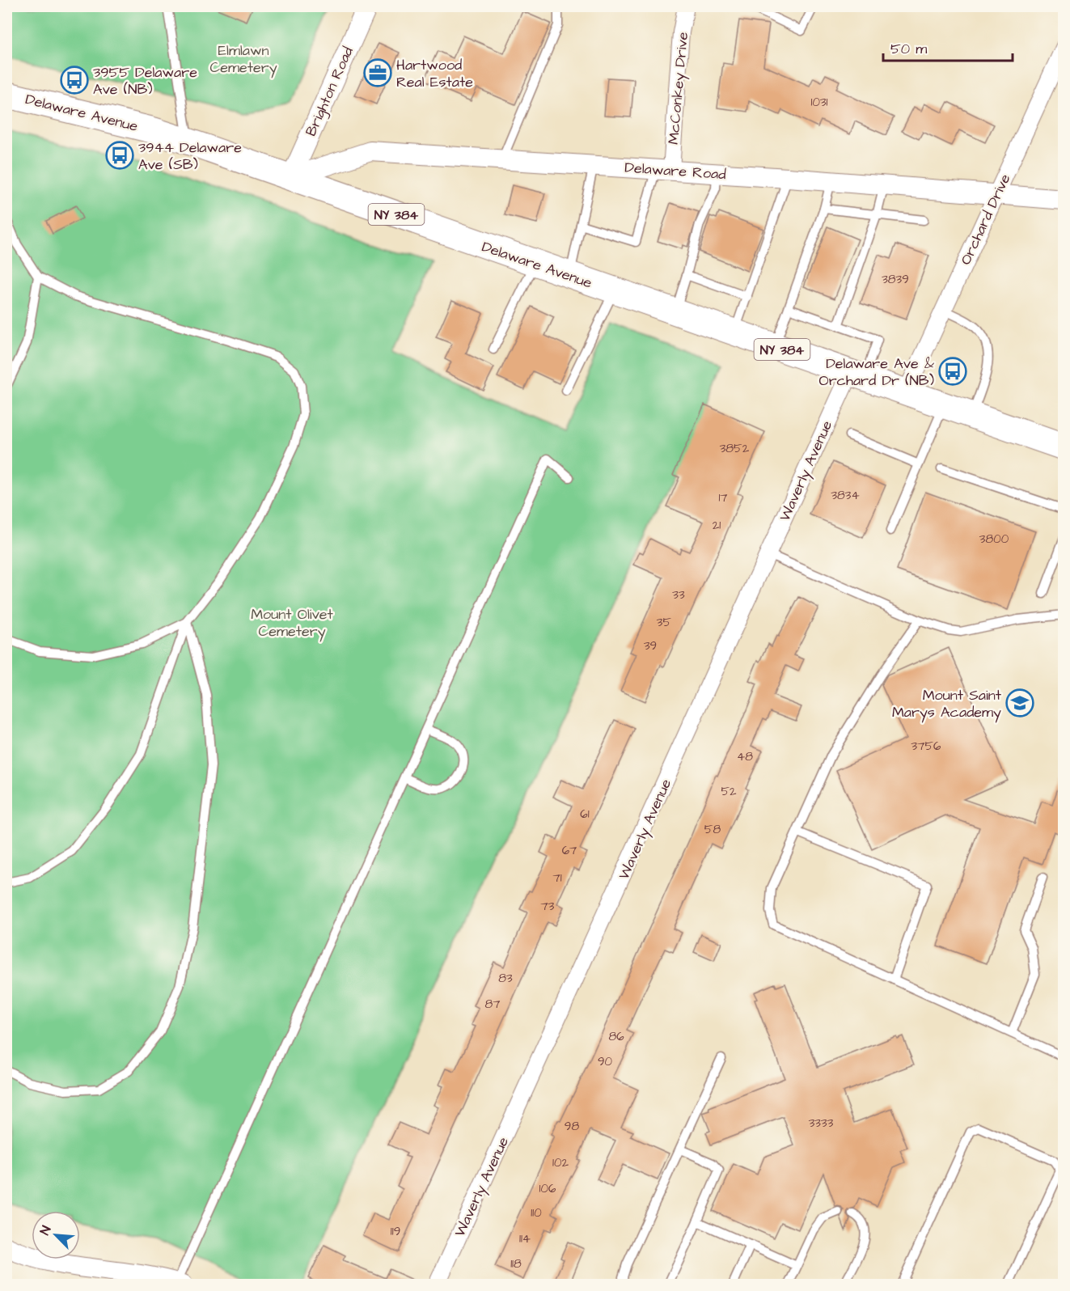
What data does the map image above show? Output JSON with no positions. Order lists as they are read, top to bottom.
{
  "streets": {
    "main road": ["Delaware Avenue", "NY 384"],
    "street": [
      "McConkey Drive",
      "Brighton Road",
      "Delaware Road",
      "Orchard Drive",
      "Waverly Avenue"
    ]
  },
  "crossings": [
    ["McConkey Drive", "Delaware Road"],
    ["Brighton Road", "Delaware Avenue"],
    ["Brighton Road", "Delaware Road"],
    ["Delaware Avenue", "Delaware Road"],
    ["Delaware Avenue", "Orchard Drive"],
    ["Delaware Avenue", "Waverly Avenue"],
    ["Delaware Road", "Orchard Drive"]
  ],
  "parks": ["Elmlawn Cemetery", "Mount Olivet Cemetery"],
  "places": {
    "office": ["Hartwood Real Estate"],
    "bus stop": ["3955 Delaware Ave (NB)", "3944 Delaware Ave (SB)", "Delaware Ave & Orchard Dr (NB)"],
    "school or university": ["Mount Saint Marys Academy"]
  },
  "house_numbers": [
    "1031",
    "3839",
    "3852",
    "3834",
    "17",
    "21",
    "3800",
    "33",
    "35",
    "39",
    "3756",
    "48",
    "52",
    "61",
    "58",
    "67",
    "71",
    "73",
    "83",
    "87",
    "86",
    "90",
    "3333",
    "98",
    "102",
    "106",
    "110",
    "119",
    "114",
    "118"
  ],
  "scale_bar": "50 m",
  "north": "top left"
}
